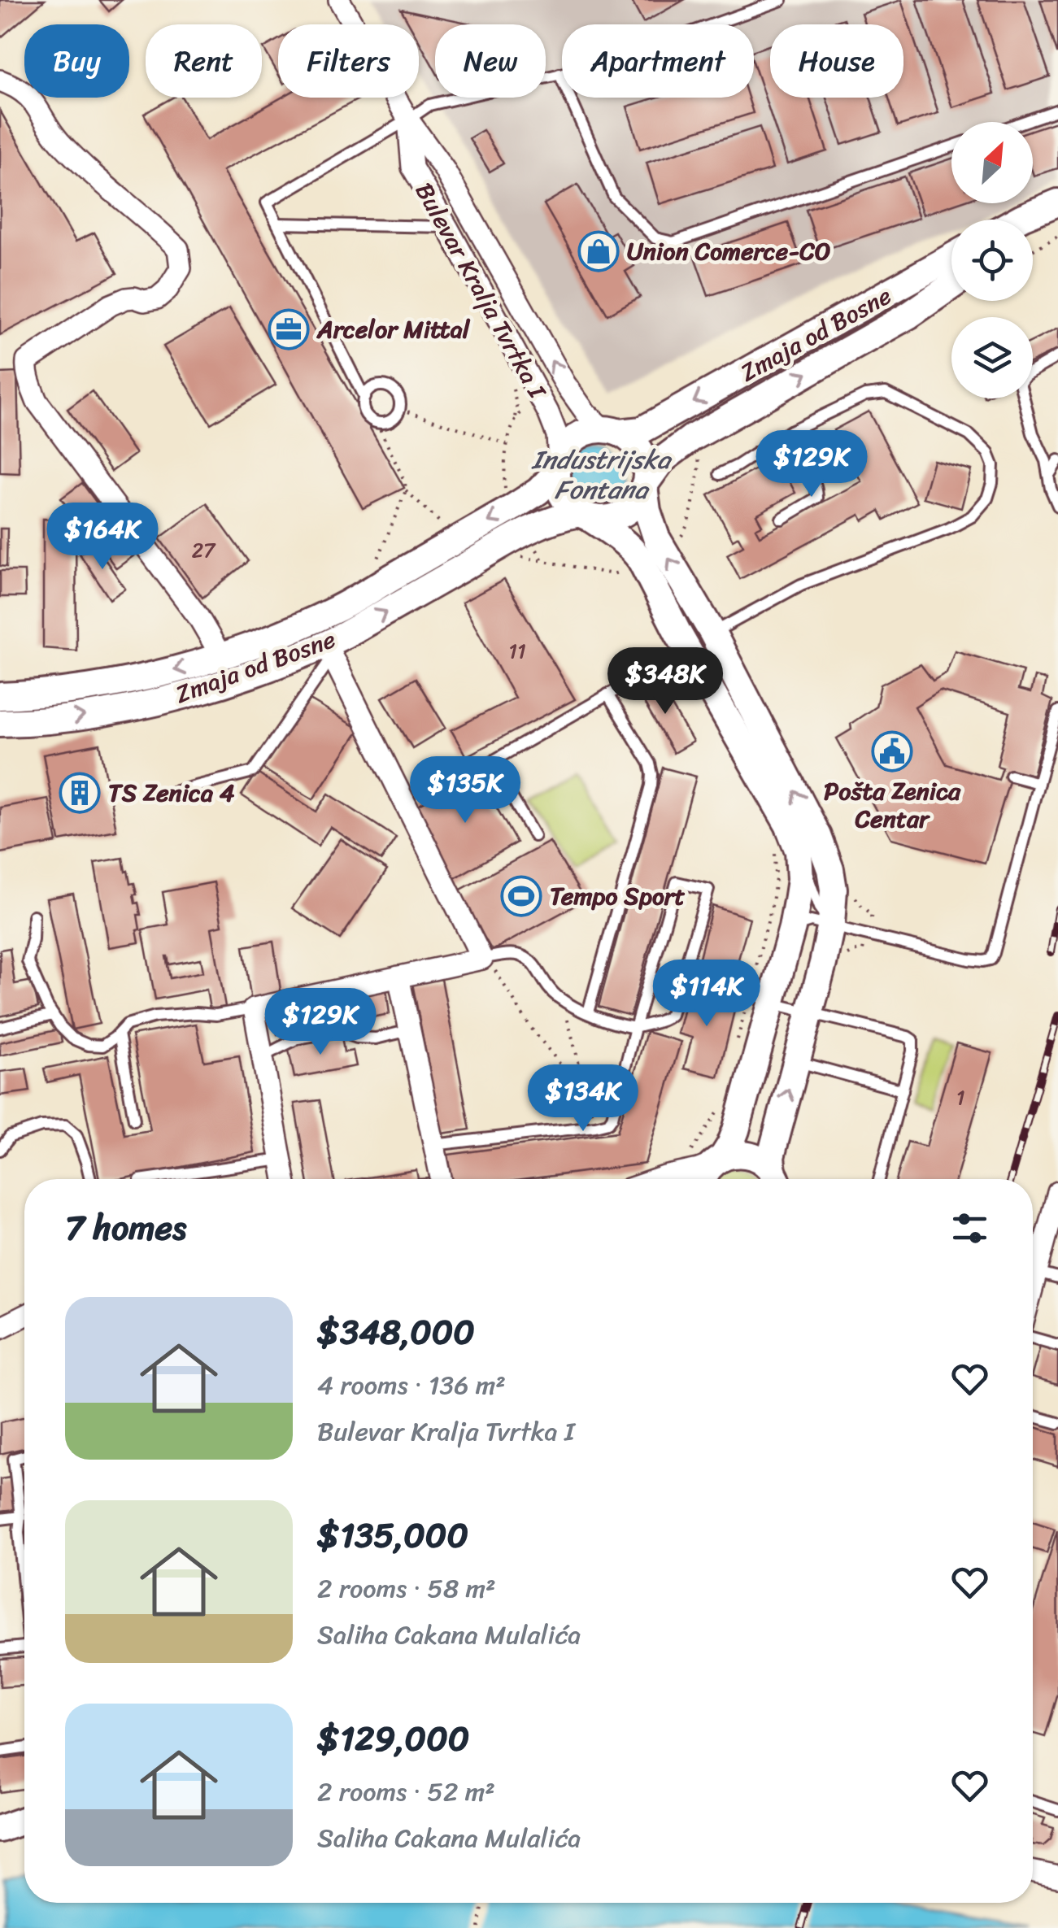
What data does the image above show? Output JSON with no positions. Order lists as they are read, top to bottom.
{
  "streets": {
    "main road": ["Zmaja od Bosne"],
    "street": ["Bulevar Kralja Tvrtka I"]
  },
  "crossings": [
    ["Bulevar Kralja Tvrtka I", "Zmaja od Bosne"]
  ],
  "water": ["Industrijska Fontana"],
  "places": {
    "shop": ["Union Comerce-CO"],
    "office": ["Arcelor Mittal"],
    "public building": ["Pošta Zenica Centar"],
    "building": ["TS Zenica 4"],
    "sports": ["Tempo Sport"]
  },
  "house_numbers": ["27", "11", "1"],
  "north": "top right",
  "page": {
    "chip": [
      "Buy",
      "Rent",
      "Filters",
      "New",
      "Apartment",
      "House"
    ],
    "price": [
      "$129K",
      "$164K",
      "$348K",
      "$135K",
      "$114K",
      "$129K",
      "$134K"
    ],
    "heading": "7 homes",
    "list": [
      {
        "name": "$348,000",
        "note": "4 rooms · 136 m² · Bulevar Kralja Tvrtka I"
      },
      {
        "name": "$135,000",
        "note": "2 rooms · 58 m² · Saliha Cakana Mulalića"
      },
      {
        "name": "$129,000",
        "note": "2 rooms · 52 m² · Saliha Cakana Mulalića"
      }
    ]
  }
}
